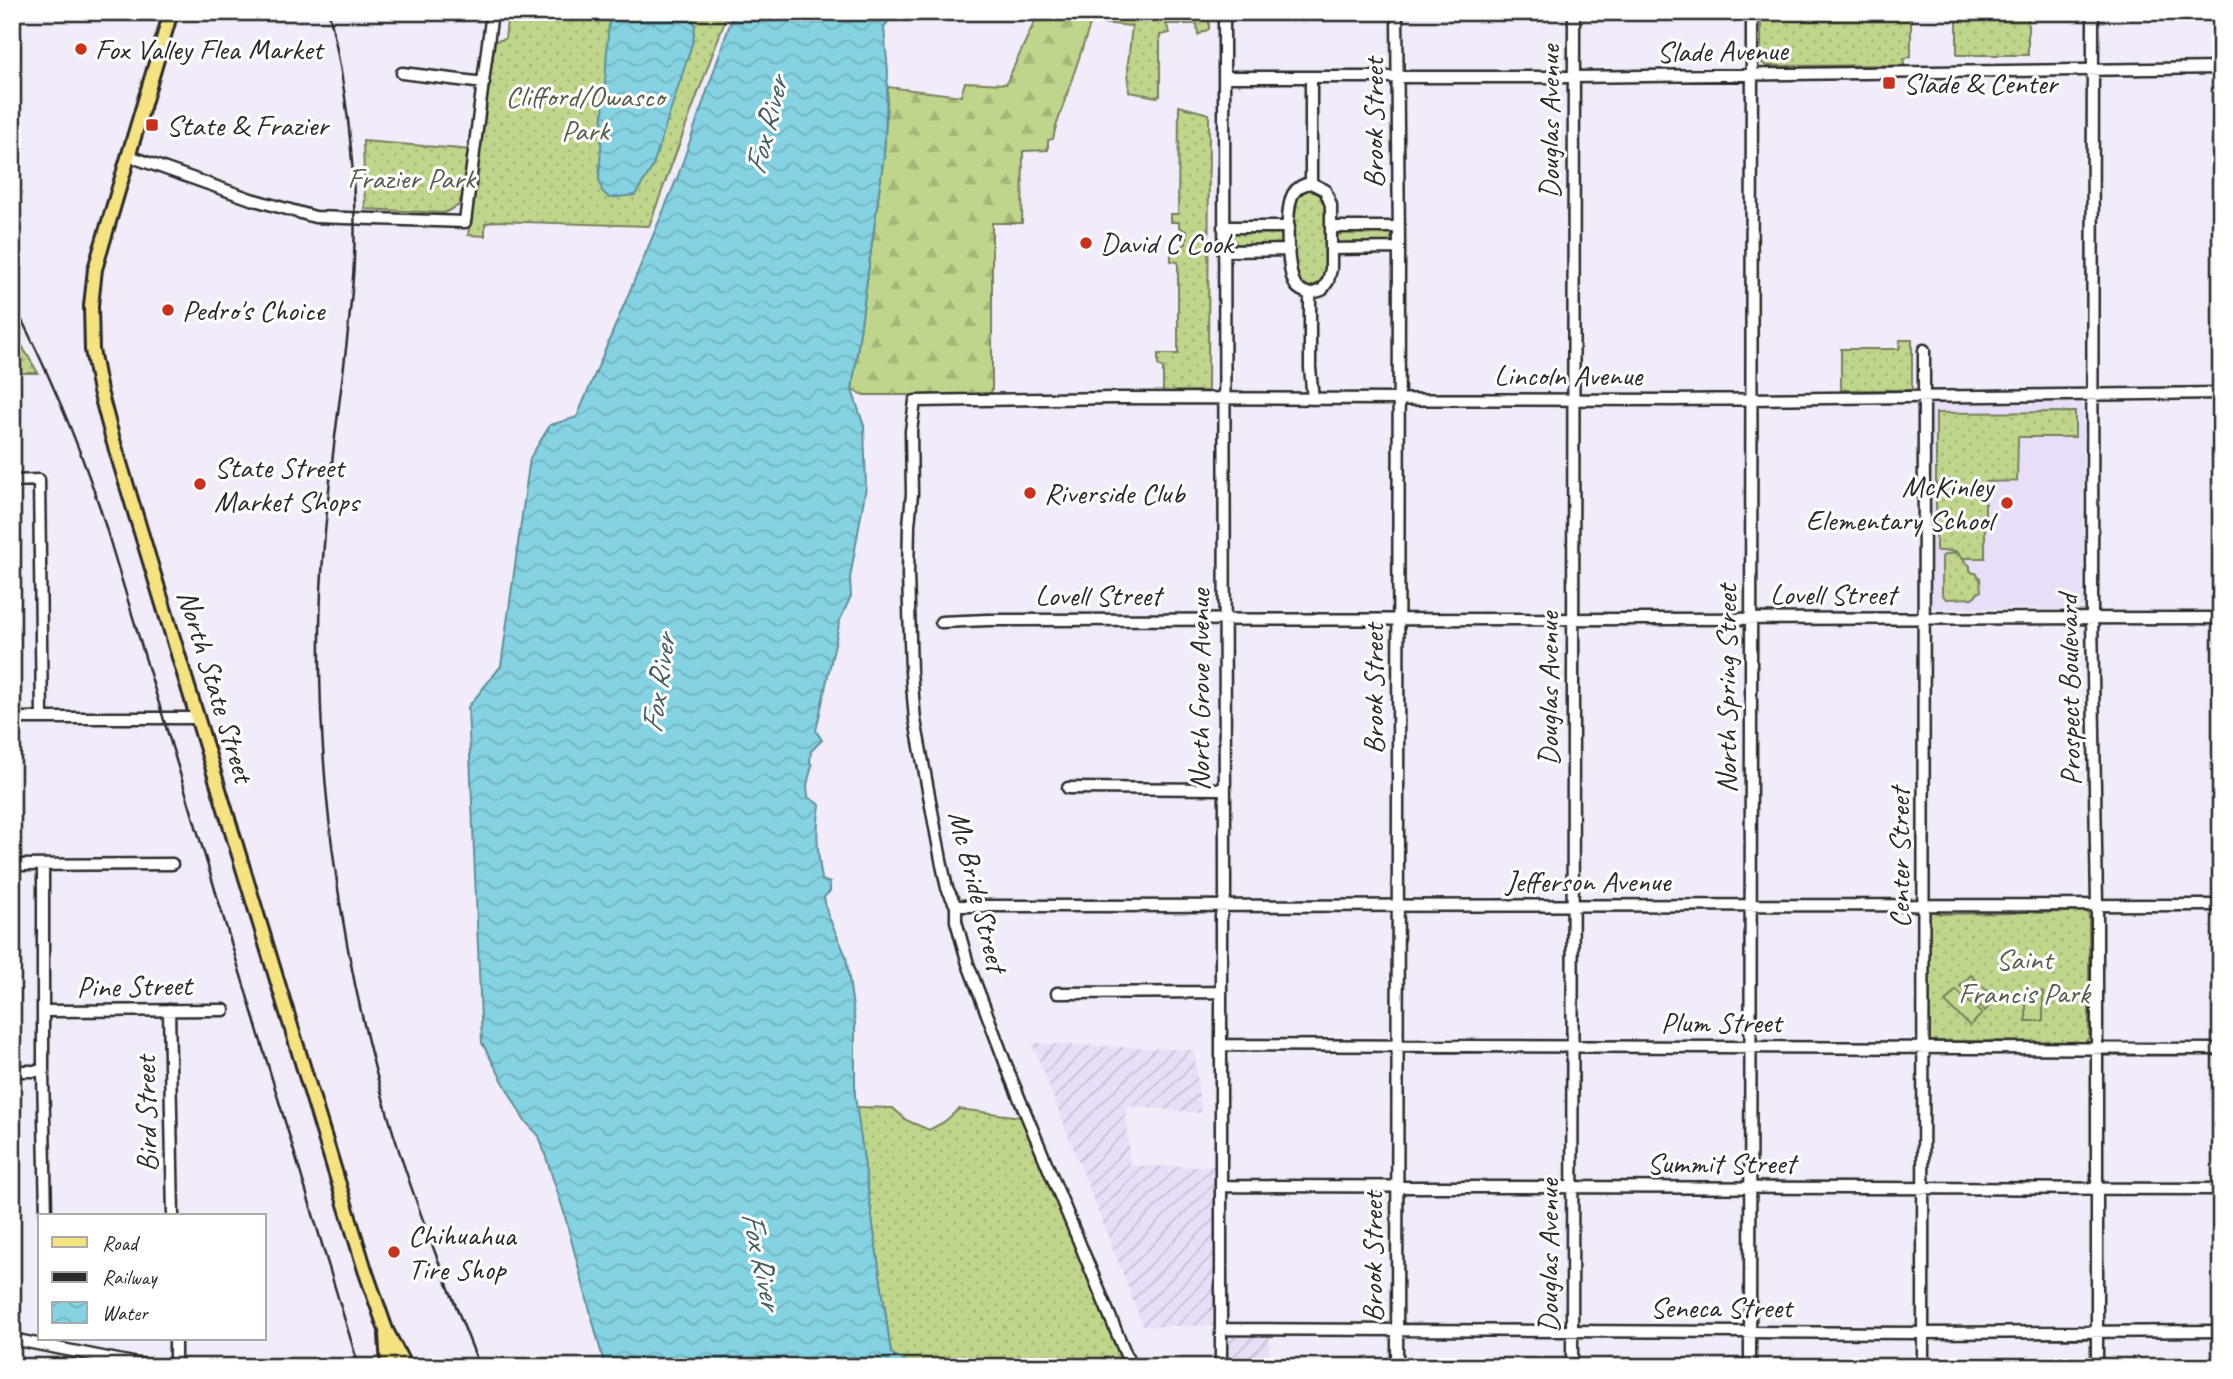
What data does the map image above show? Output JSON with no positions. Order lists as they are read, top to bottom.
{
  "streets": {
    "main road": ["North State Street"],
    "street": [
      "Slade Avenue",
      "Douglas Avenue",
      "Brook Street",
      "Lincoln Avenue",
      "Lovell Street",
      "North Spring Street",
      "North Grove Avenue",
      "Prospect Boulevard",
      "Center Street",
      "Jefferson Avenue",
      "Mc Bride Street",
      "Pine Street",
      "Plum Street",
      "Bird Street",
      "Summit Street",
      "Seneca Street"
    ]
  },
  "crossings": [
    ["Slade Avenue", "Douglas Avenue"],
    ["Slade Avenue", "Brook Street"],
    ["Slade Avenue", "North Spring Street"],
    ["Slade Avenue", "North Grove Avenue"],
    ["Slade Avenue", "Prospect Boulevard"],
    ["Douglas Avenue", "Lincoln Avenue"],
    ["Douglas Avenue", "Lovell Street"],
    ["Douglas Avenue", "Jefferson Avenue"],
    ["Douglas Avenue", "Plum Street"],
    ["Douglas Avenue", "Summit Street"],
    ["Douglas Avenue", "Seneca Street"],
    ["Brook Street", "Lincoln Avenue"],
    ["Brook Street", "Lovell Street"],
    ["Brook Street", "Jefferson Avenue"],
    ["Brook Street", "Plum Street"],
    ["Brook Street", "Summit Street"],
    ["Brook Street", "Seneca Street"],
    ["Lincoln Avenue", "North Spring Street"],
    ["Lincoln Avenue", "North Grove Avenue"],
    ["Lincoln Avenue", "Prospect Boulevard"],
    ["Lincoln Avenue", "Center Street"],
    ["Lincoln Avenue", "Mc Bride Street"],
    ["Lovell Street", "North Spring Street"],
    ["Lovell Street", "North Grove Avenue"],
    ["Lovell Street", "Prospect Boulevard"],
    ["Lovell Street", "Center Street"],
    ["North Spring Street", "Jefferson Avenue"],
    ["North Spring Street", "Plum Street"],
    ["North Spring Street", "Summit Street"],
    ["North Spring Street", "Seneca Street"],
    ["North Grove Avenue", "Jefferson Avenue"],
    ["North Grove Avenue", "Plum Street"],
    ["North Grove Avenue", "Summit Street"],
    ["North Grove Avenue", "Seneca Street"],
    ["Prospect Boulevard", "Jefferson Avenue"],
    ["Prospect Boulevard", "Plum Street"],
    ["Prospect Boulevard", "Summit Street"],
    ["Prospect Boulevard", "Seneca Street"],
    ["Center Street", "Jefferson Avenue"],
    ["Center Street", "Plum Street"],
    ["Center Street", "Summit Street"],
    ["Center Street", "Seneca Street"],
    ["Jefferson Avenue", "Mc Bride Street"],
    ["Pine Street", "Bird Street"]
  ],
  "water": ["Fox River"],
  "parks": ["Clifford/Owasco Park", "Frazier Park", "Saint Francis Park"],
  "places": {
    "other": [
      "Fox Valley Flea Market",
      "David C Cook",
      "Pedro's Choice",
      "State Street Market Shops",
      "Riverside Club",
      "McKinley Elementary School",
      "Chihuahua Tire Shop"
    ],
    "transit": ["Slade & Center", "State & Frazier"]
  },
  "legend": ["Road", "Railway", "Water"]
}
